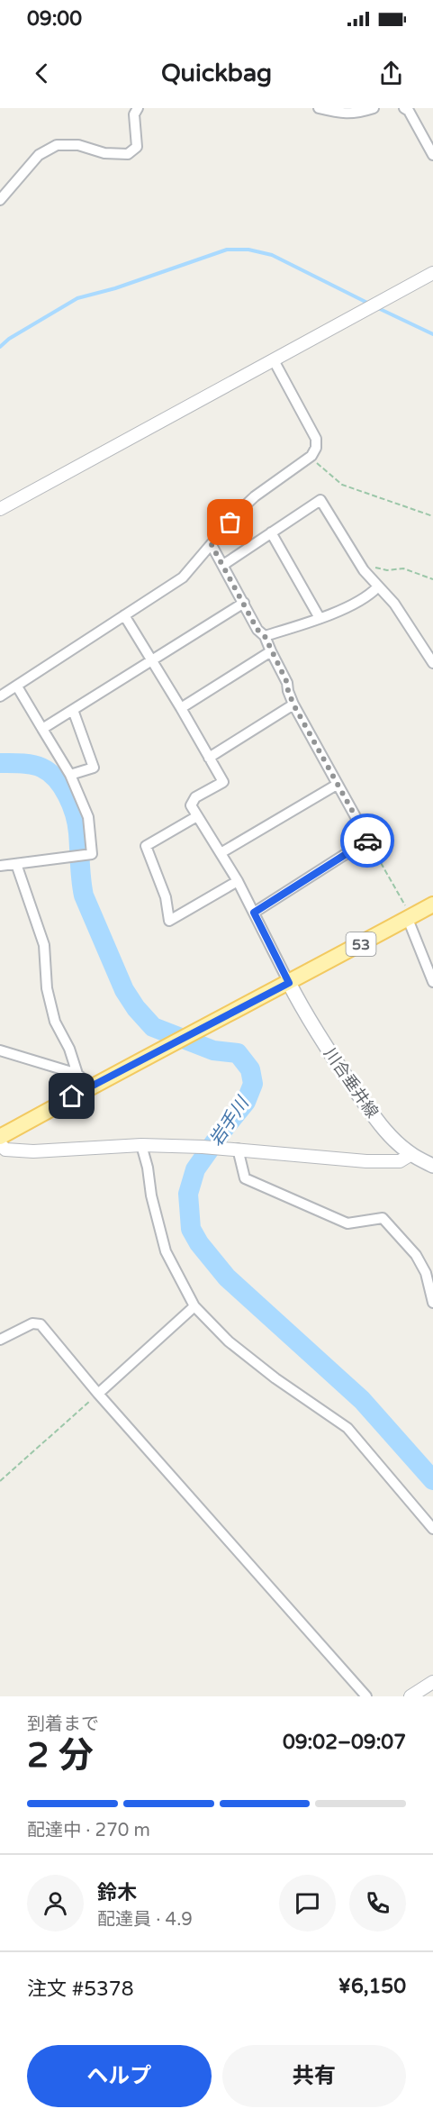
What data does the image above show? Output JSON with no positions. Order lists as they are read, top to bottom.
{
  "streets": {
    "main road": ["53", "川合垂井線"]
  },
  "crossings": [
    ["53", "川合垂井線"]
  ],
  "water": ["岩手川"],
  "page": {
    "status": "09:00",
    "header": "Quickbag",
    "heading": ["2 分", "到着まで", "09:02–09:07"],
    "panel": [
      "鈴木",
      "配達員 · 4.9",
      "注文 #5378",
      "¥6,150"
    ],
    "bar": "配達中 · 270 m",
    "buttons": ["ヘルプ", "共有"]
  }
}
